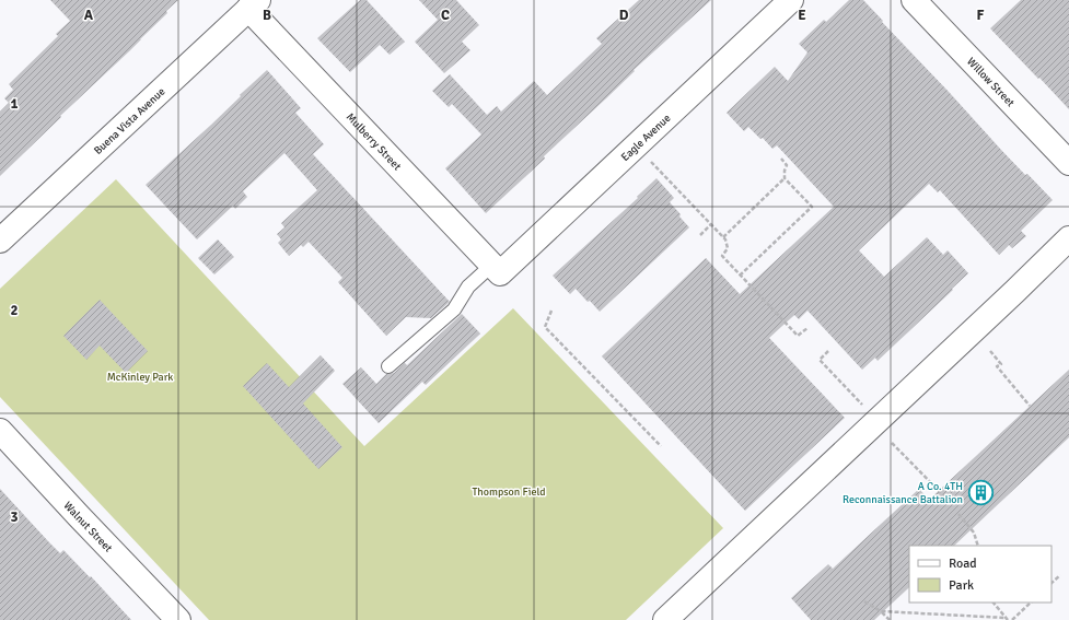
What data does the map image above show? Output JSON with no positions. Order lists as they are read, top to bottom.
{
  "streets": {
    "street": [
      "Willow Street",
      "Buena Vista Avenue",
      "Eagle Avenue",
      "Mulberry Street",
      "Walnut Street"
    ]
  },
  "crossings": [
    ["Buena Vista Avenue", "Mulberry Street"],
    ["Eagle Avenue", "Mulberry Street"]
  ],
  "parks": ["McKinley Park", "Thompson Field"],
  "places": {
    "building": ["A Co. 4TH Reconnaissance Battalion"]
  },
  "legend": ["Road", "Park"],
  "grid": {
    "columns": [
      "A",
      "B",
      "C",
      "D",
      "E",
      "F"
    ],
    "rows": ["1", "2", "3"]
  }
}
